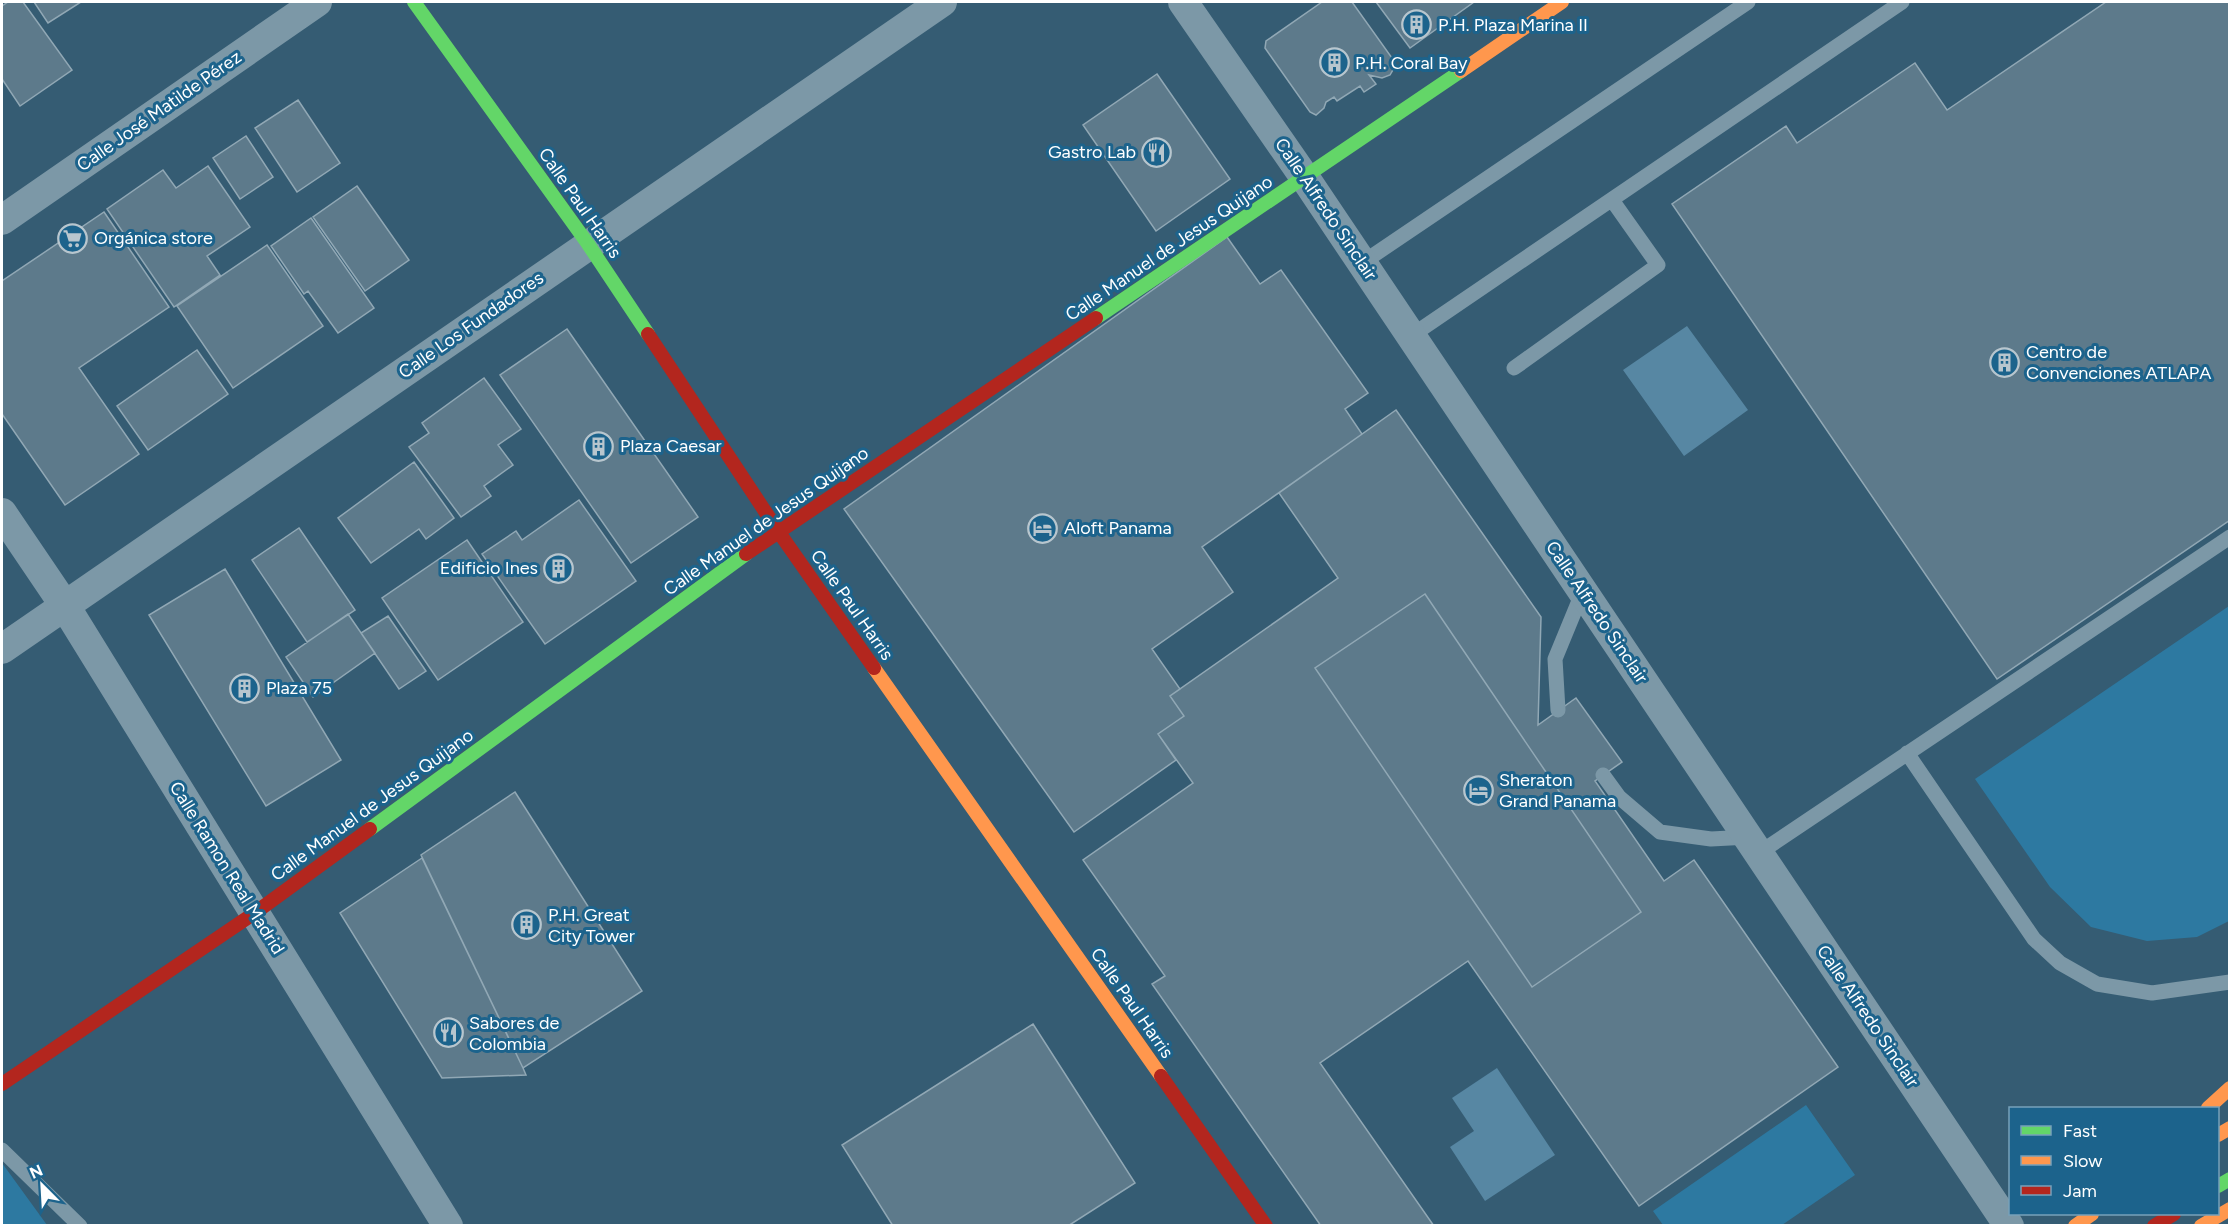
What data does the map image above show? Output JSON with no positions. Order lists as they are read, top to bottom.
{
  "streets": {
    "main road": ["Calle Paul Harris", "Calle Manuel de Jesus Quijano"],
    "street": [
      "Calle José Matilde Pérez",
      "Calle Alfredo Sinclair",
      "Calle Los Fundadores",
      "Calle Ramon Real Madrid"
    ]
  },
  "crossings": [
    ["Calle Paul Harris", "Calle Manuel de Jesus Quijano"],
    ["Calle Paul Harris", "Calle Los Fundadores"],
    ["Calle Alfredo Sinclair", "Calle Manuel de Jesus Quijano"],
    ["Calle Manuel de Jesus Quijano", "Calle Ramon Real Madrid"],
    ["Calle Los Fundadores", "Calle Ramon Real Madrid"]
  ],
  "places": {
    "building": [
      "P.H. Plaza Marina II",
      "P.H. Coral Bay",
      "Centro de Convenciones ATLAPA",
      "Plaza Caesar",
      "Edificio Ines",
      "Plaza 75",
      "P.H. Great City Tower"
    ],
    "restaurant": ["Gastro Lab", "Sabores de Colombia"],
    "supermarket": ["Orgánica store"],
    "hotel": ["Aloft Panama", "Sheraton Grand Panama"]
  },
  "legend": ["Fast", "Slow", "Jam"],
  "north": "top left"
}
